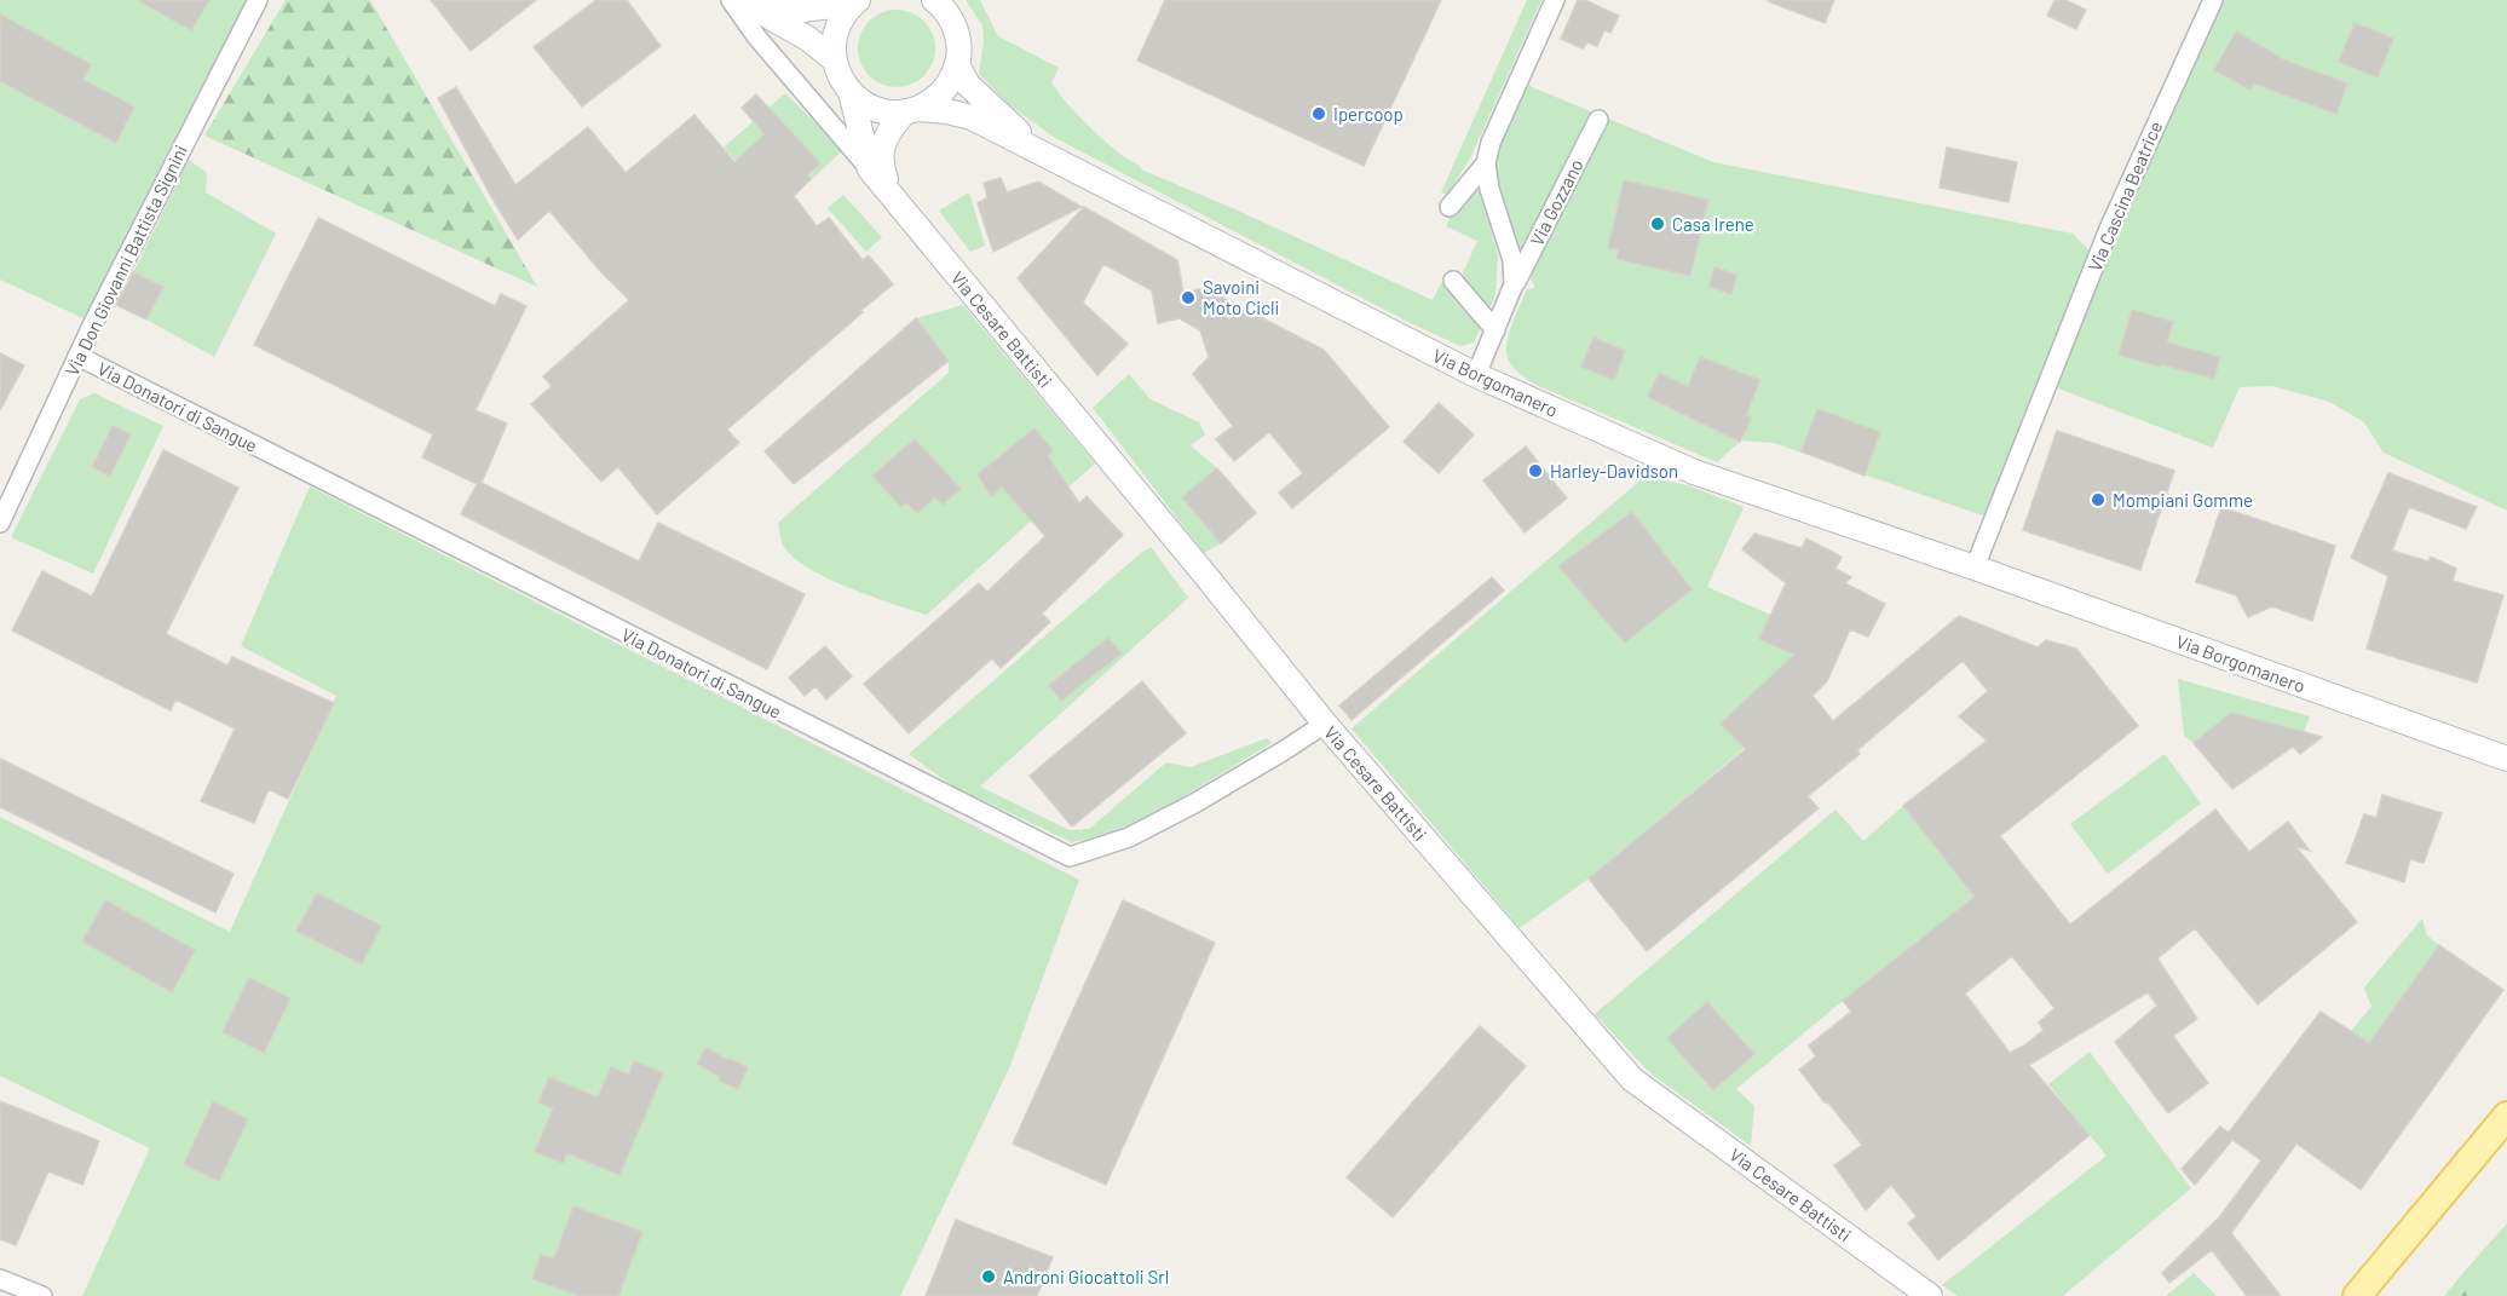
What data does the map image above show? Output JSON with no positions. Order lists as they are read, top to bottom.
{
  "streets": {
    "main road": ["Via Cesare Battisti", "Via Borgomanero"],
    "street": [
      "Via Cascina Beatrice",
      "Via Gozzano",
      "Via Don Giovanni Battista Signini",
      "Via Donatori di Sangue"
    ]
  },
  "crossings": [
    ["Via Cascina Beatrice", "Via Borgomanero"],
    ["Via Gozzano", "Via Borgomanero"],
    ["Via Don Giovanni Battista Signini", "Via Donatori di Sangue"],
    ["Via Cesare Battisti", "Via Borgomanero"],
    ["Via Cesare Battisti", "Via Donatori di Sangue"]
  ],
  "places": [
    "Ipercoop",
    "Casa Irene",
    "Savoini Moto Cicli",
    "Harley-Davidson",
    "Mompiani Gomme",
    "Androni Giocattoli Srl"
  ]
}
